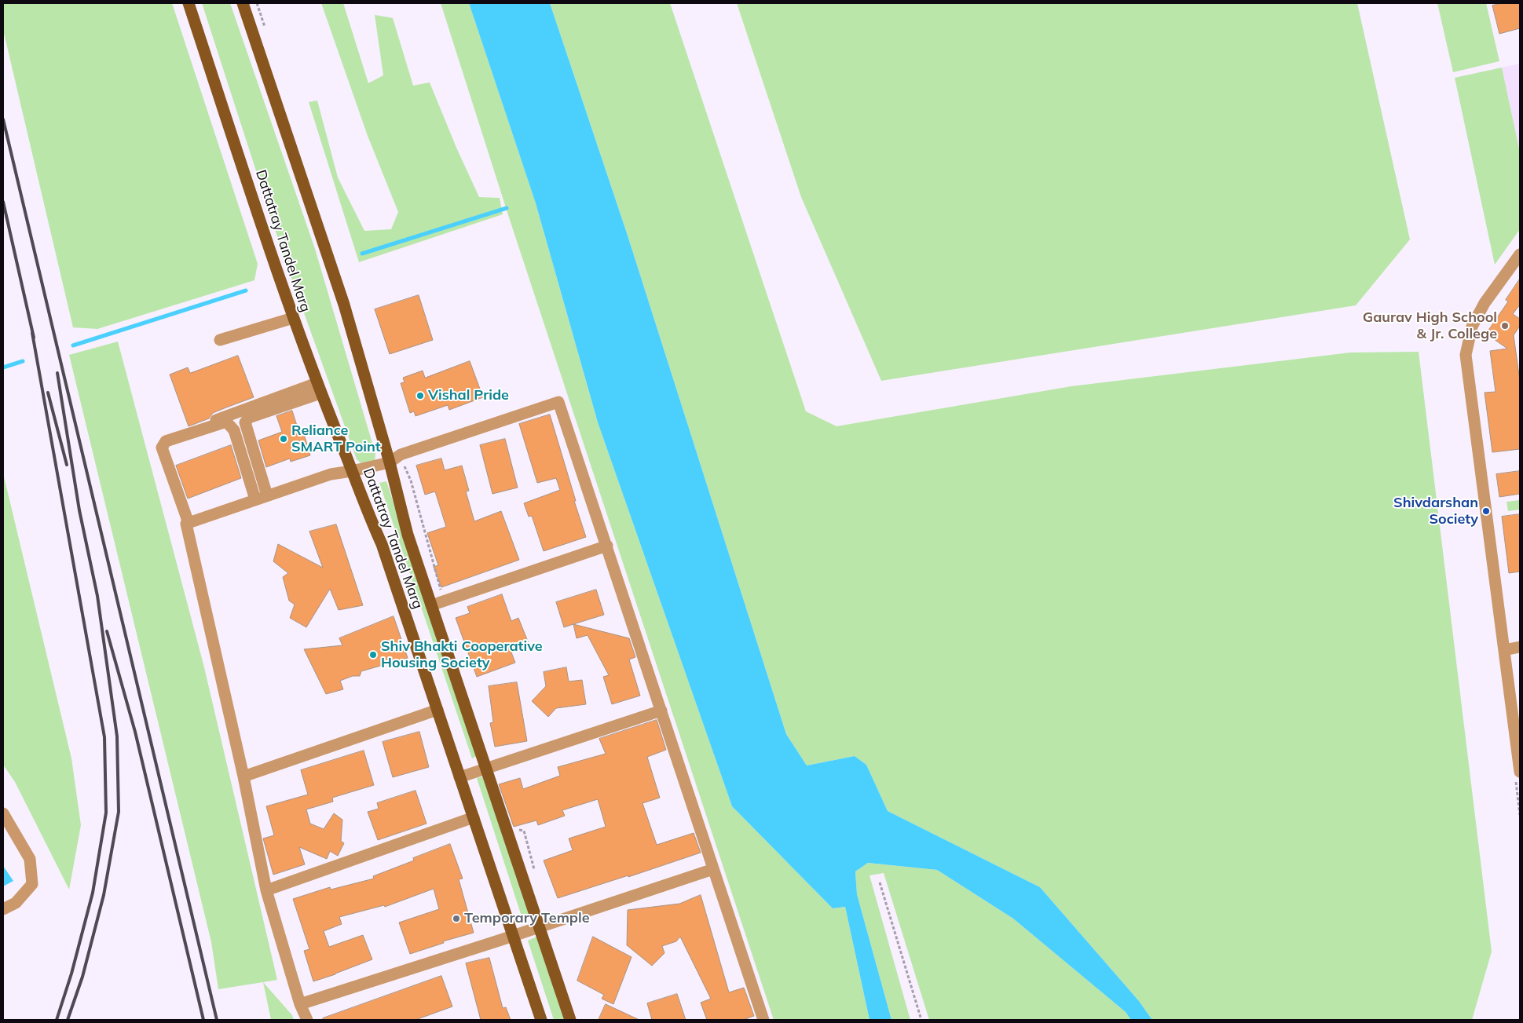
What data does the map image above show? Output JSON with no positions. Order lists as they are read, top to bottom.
{
  "streets": {
    "main road": ["Dattatray Tandel Marg"]
  },
  "places": [
    "Gaurav High School & Jr. College",
    "Vishal Pride",
    "Reliance SMART Point",
    "Shivdarshan Society",
    "Shiv Bhakti Cooperative Housing Society",
    "Temporary Temple"
  ]
}
